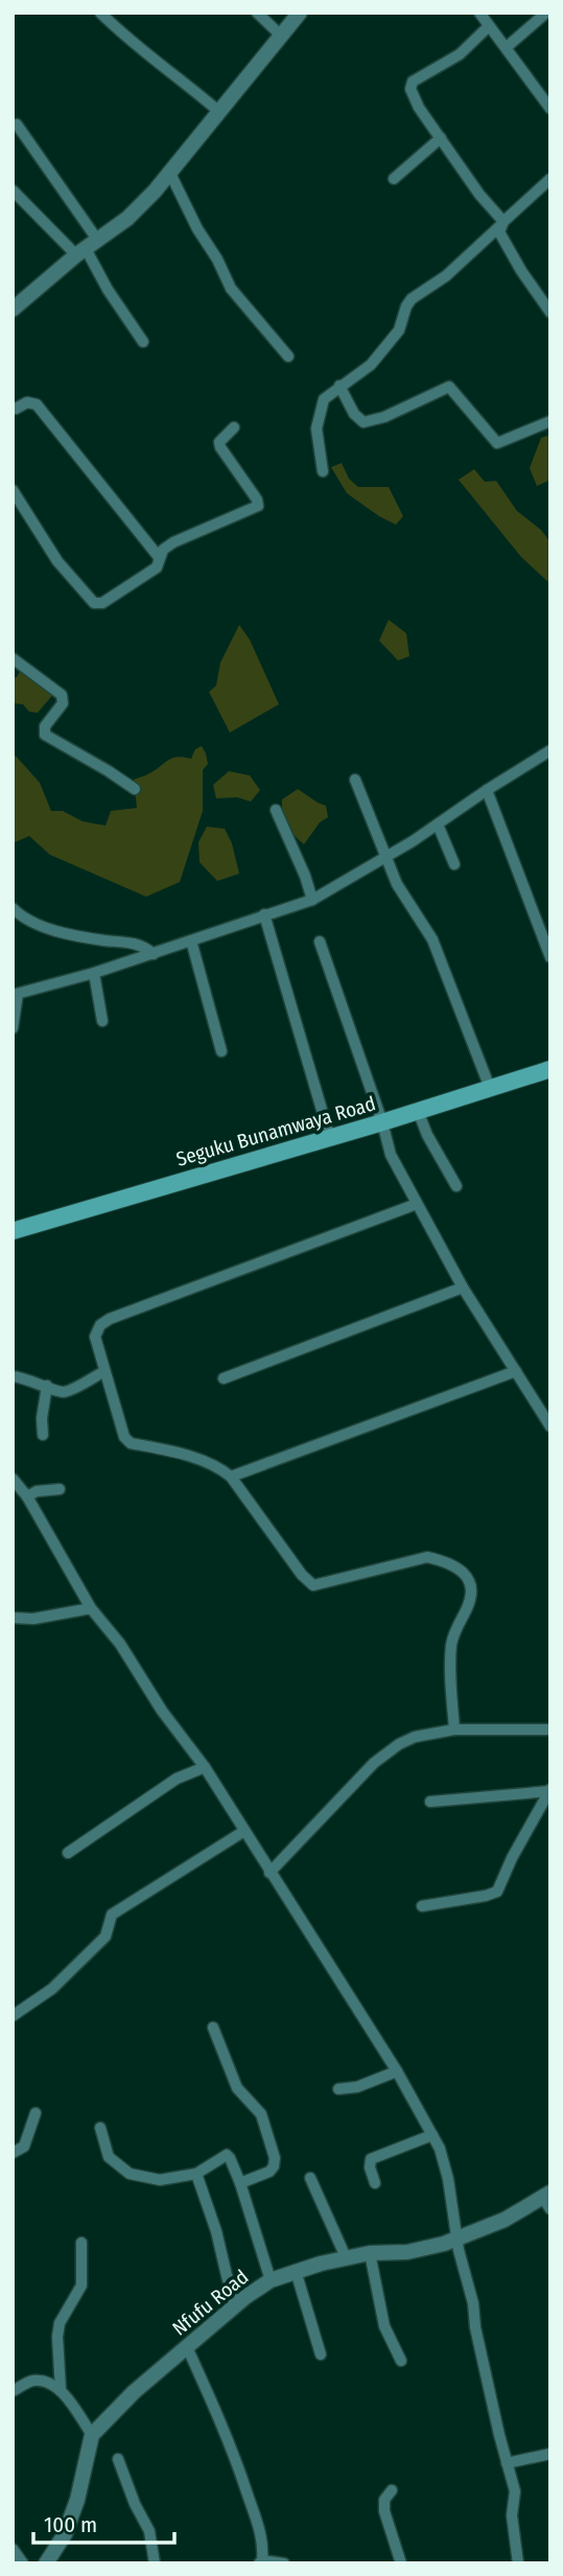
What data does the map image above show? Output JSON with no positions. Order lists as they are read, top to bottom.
{
  "streets": {
    "main road": ["Seguku Bunamwaya Road"],
    "street": ["Nfufu Road"]
  },
  "scale_bar": "100 m"
}
